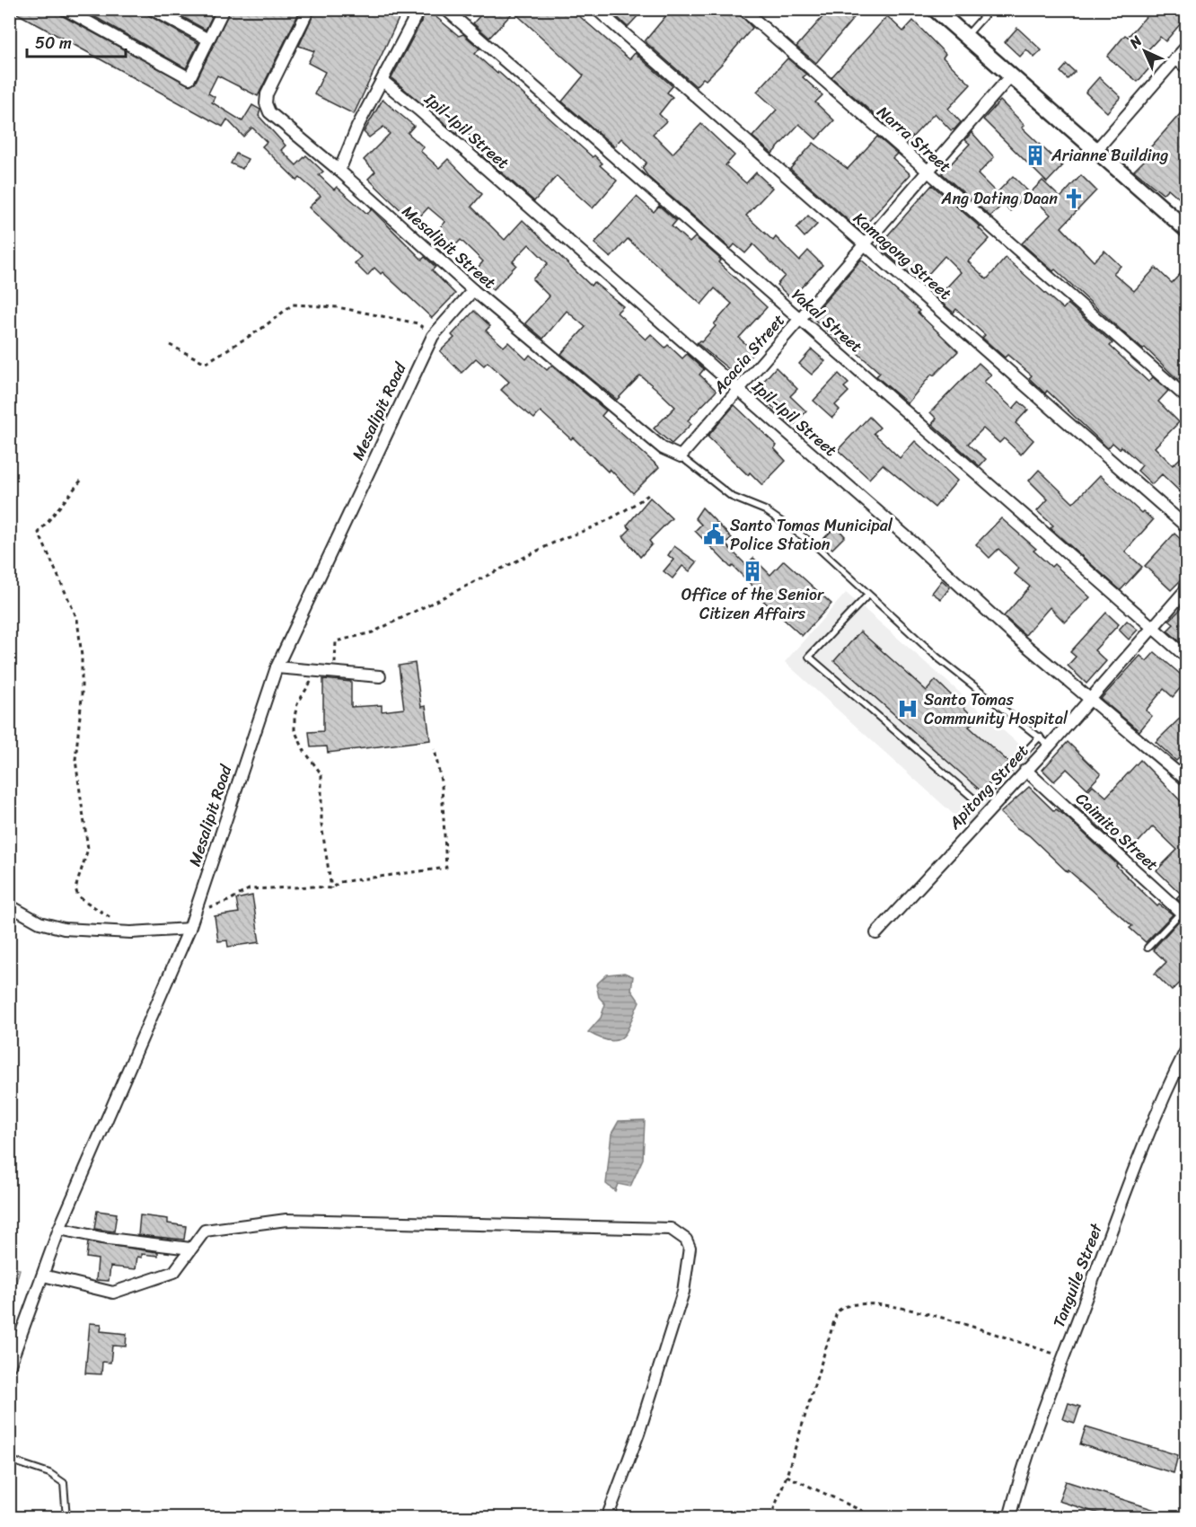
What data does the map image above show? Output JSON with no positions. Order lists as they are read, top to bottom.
{
  "streets": {
    "street": [
      "Ipil-Ipil Street",
      "Narra Street",
      "Mesalipit Street",
      "Kamagong Street",
      "Yakal Street",
      "Acacia Street",
      "Mesalipit Road",
      "Apitong Street",
      "Caimito Street",
      "Tanguile Street"
    ]
  },
  "crossings": [
    ["Ipil-Ipil Street", "Acacia Street"],
    ["Ipil-Ipil Street", "Apitong Street"],
    ["Narra Street", "Acacia Street"],
    ["Mesalipit Street", "Acacia Street"],
    ["Mesalipit Street", "Mesalipit Road"],
    ["Kamagong Street", "Acacia Street"],
    ["Yakal Street", "Acacia Street"],
    ["Yakal Street", "Apitong Street"],
    ["Apitong Street", "Caimito Street"]
  ],
  "places": {
    "building": ["Arianne Building", "Office of the Senior Citizen Affairs"],
    "church": ["Ang Dating Daan"],
    "public building": ["Santo Tomas Municipal Police Station"],
    "hospital": ["Santo Tomas Community Hospital"]
  },
  "scale_bar": "50 m",
  "north": "top left"
}
